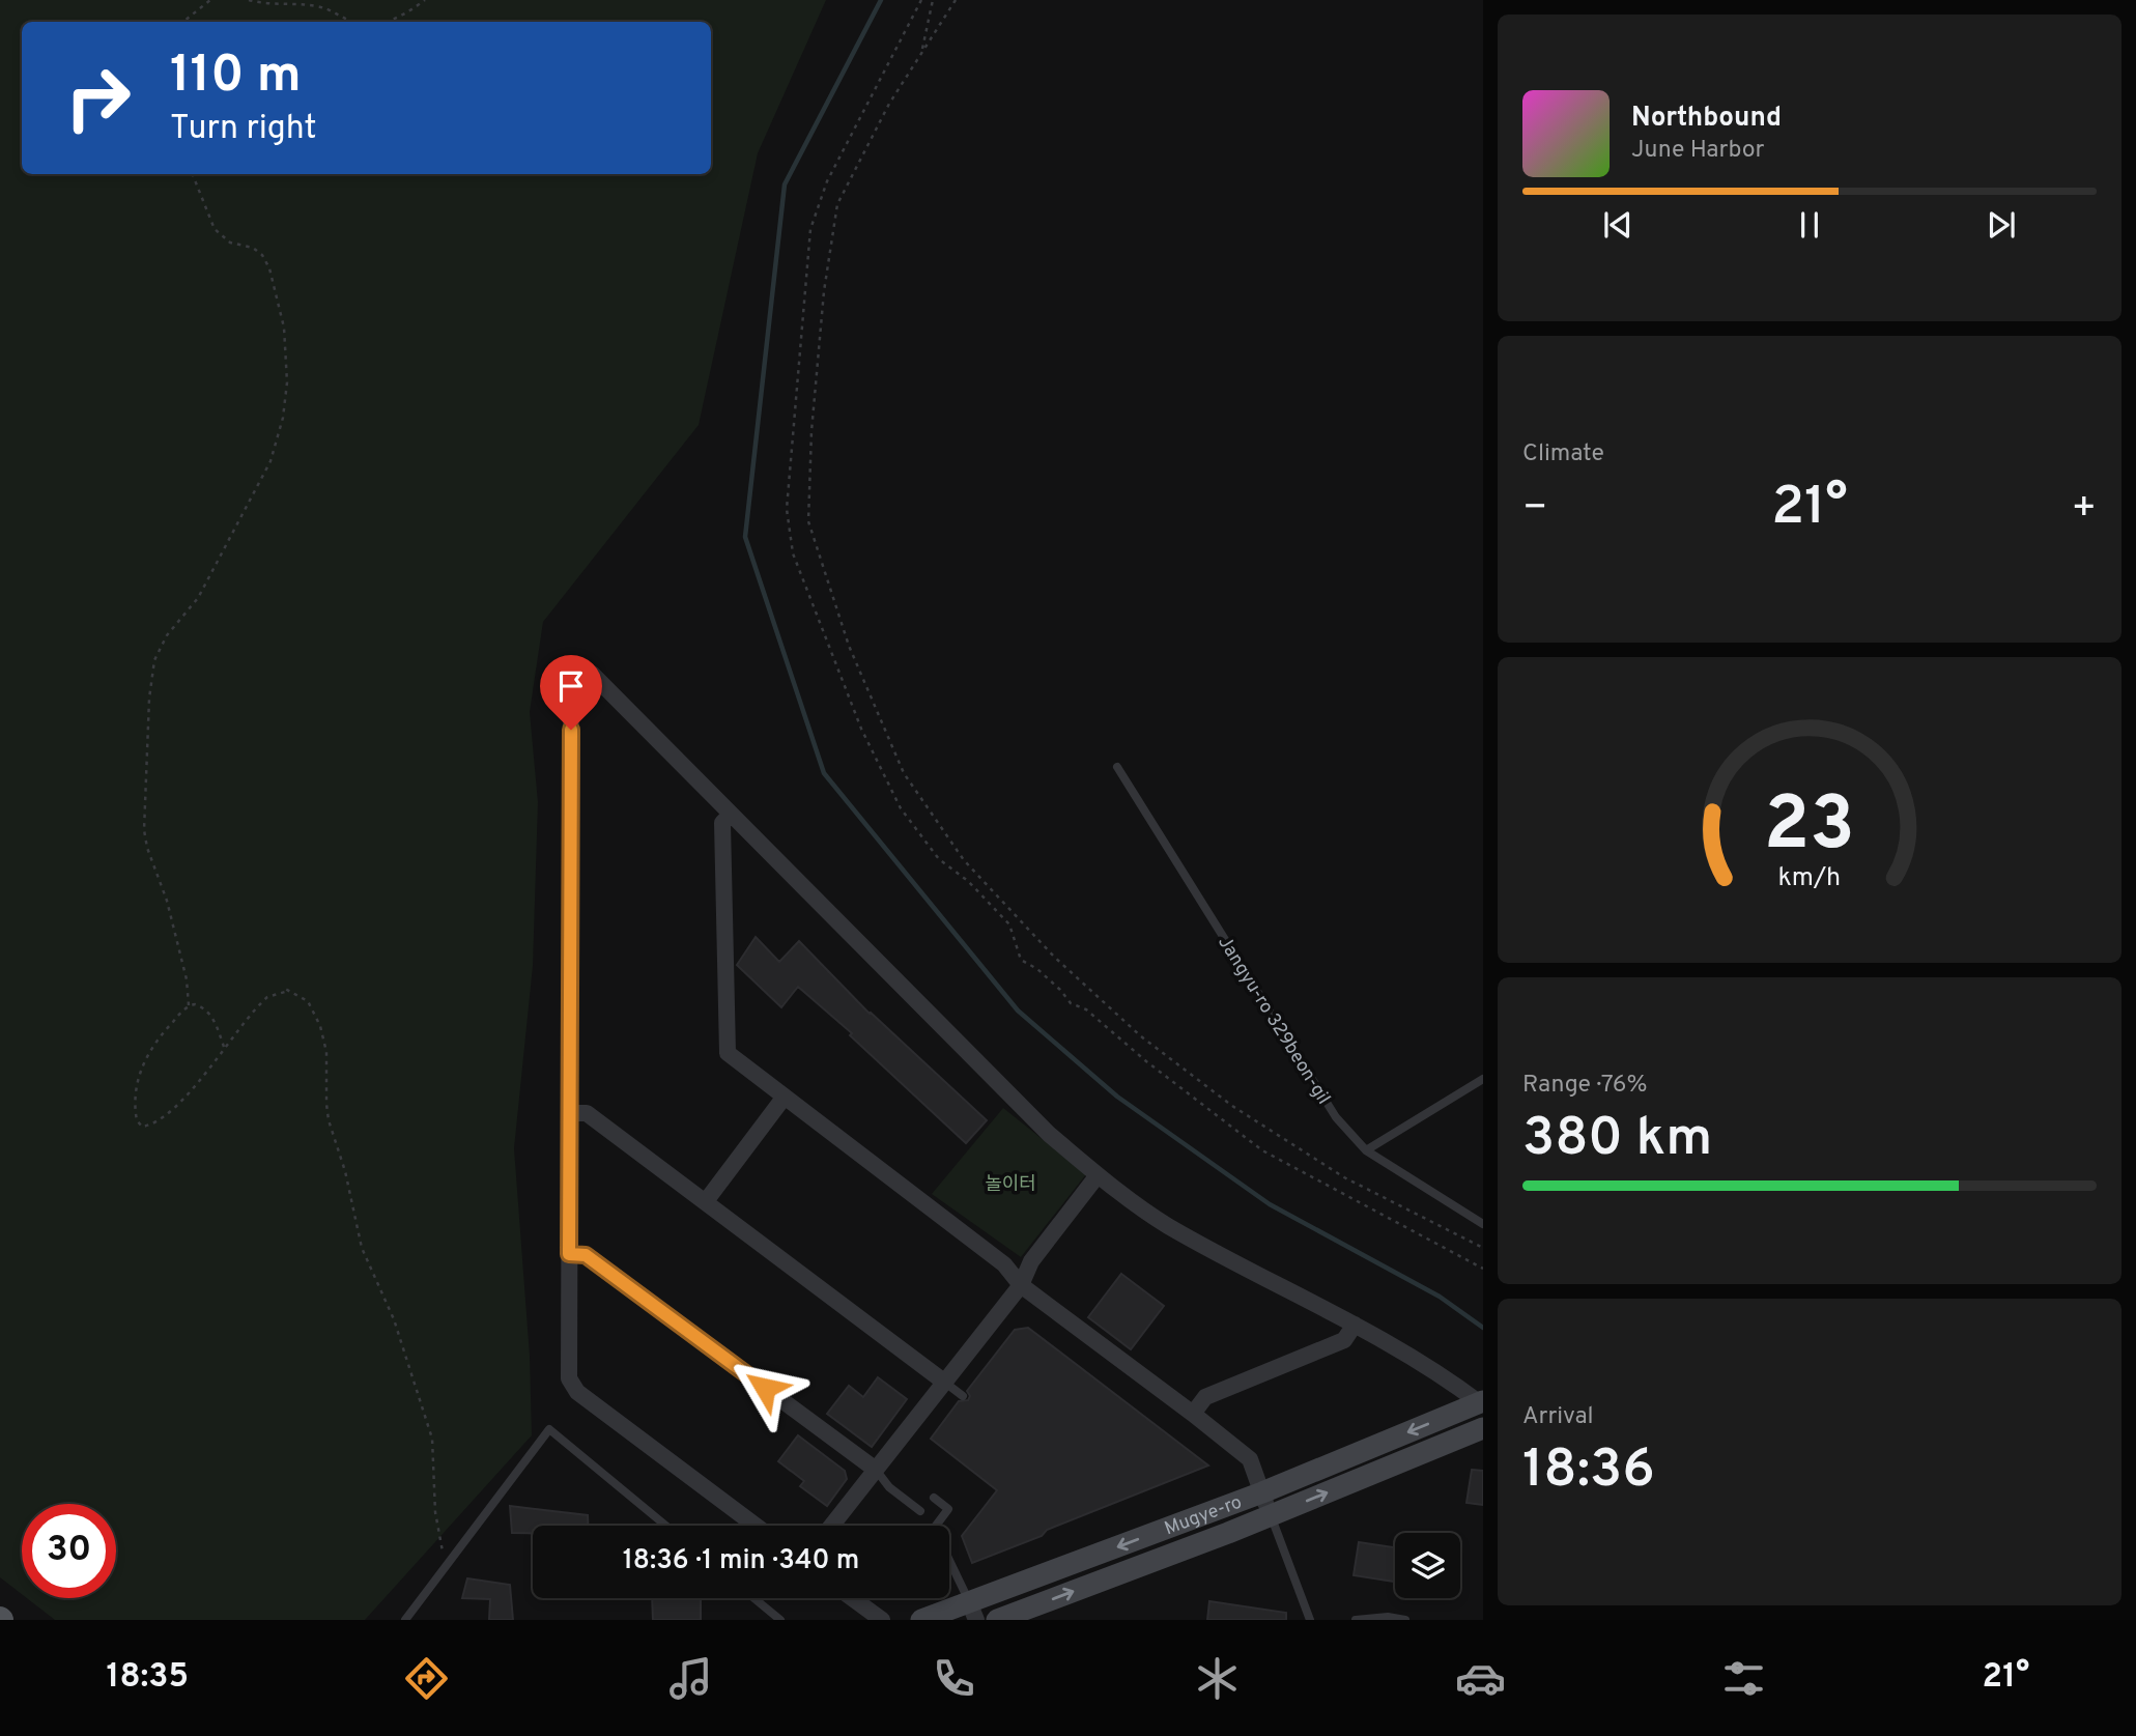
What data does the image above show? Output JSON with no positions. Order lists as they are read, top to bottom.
{
  "streets": {
    "main road": ["Mugye-ro"],
    "lane": ["Jangyu-ro 329beon-gil"]
  },
  "parks": ["놀이터"],
  "page": {
    "turn": ["110 m", "Turn right"],
    "song": ["Northbound", "June Harbor"],
    "tile": [
      "Climate",
      ["Range · 76%", "380 km"],
      ["Arrival", "18:36"]
    ],
    "heat": ["−", "21°", "+"],
    "limit": "30",
    "trip": "18:36 · 1 min · 340 m",
    "tabs": ["18:35", "21°"],
    "gauge": ["23", "km/h"]
  }
}
